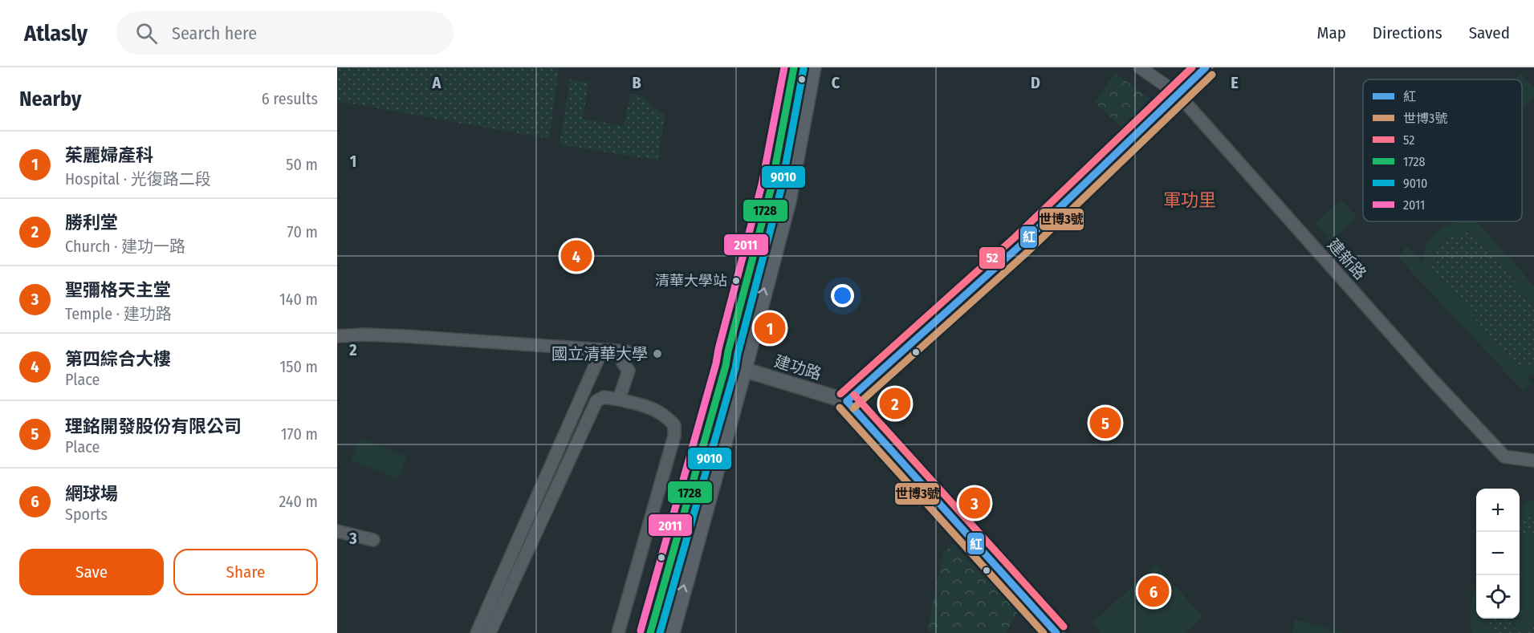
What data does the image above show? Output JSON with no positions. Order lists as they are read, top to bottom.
{
  "streets": {
    "street": ["建新路", "建功路"]
  },
  "districts": ["軍功里"],
  "places": ["清華大學站", "國立清華大學"],
  "lines": [
    "transit line 紅",
    "transit line 52",
    "transit line 1728",
    "transit line 2011",
    "transit line 9010",
    "transit line 世博3號"
  ],
  "legend": [
    "紅",
    "世博3號",
    "52",
    "1728",
    "9010",
    "2011"
  ],
  "page": {
    "header": "Atlasly",
    "search": "Search here",
    "nav": ["Map", "Directions", "Saved"],
    "heading": ["Nearby", "6 results"],
    "list": [
      {
        "mark": "1",
        "name": "茱麗婦產科",
        "note": "Hospital · 光復路二段",
        "value": "50 m"
      },
      {
        "mark": "2",
        "name": "勝利堂",
        "note": "Church · 建功一路",
        "value": "70 m"
      },
      {
        "mark": "3",
        "name": "聖彌格天主堂",
        "note": "Temple · 建功路",
        "value": "140 m"
      },
      {
        "mark": "4",
        "name": "第四綜合大樓",
        "note": "Place",
        "value": "150 m"
      },
      {
        "mark": "5",
        "name": "理銘開發股份有限公司",
        "note": "Place",
        "value": "170 m"
      },
      {
        "mark": "6",
        "name": "網球場",
        "note": "Sports",
        "value": "240 m"
      }
    ],
    "pins": [
      "4",
      "1",
      "2",
      "5",
      "3",
      "6"
    ],
    "map_buttons": ["+", "−"],
    "buttons": ["Save", "Share"]
  },
  "grid": {
    "columns": [
      "A",
      "B",
      "C",
      "D",
      "E"
    ],
    "rows": ["1", "2", "3"]
  }
}
